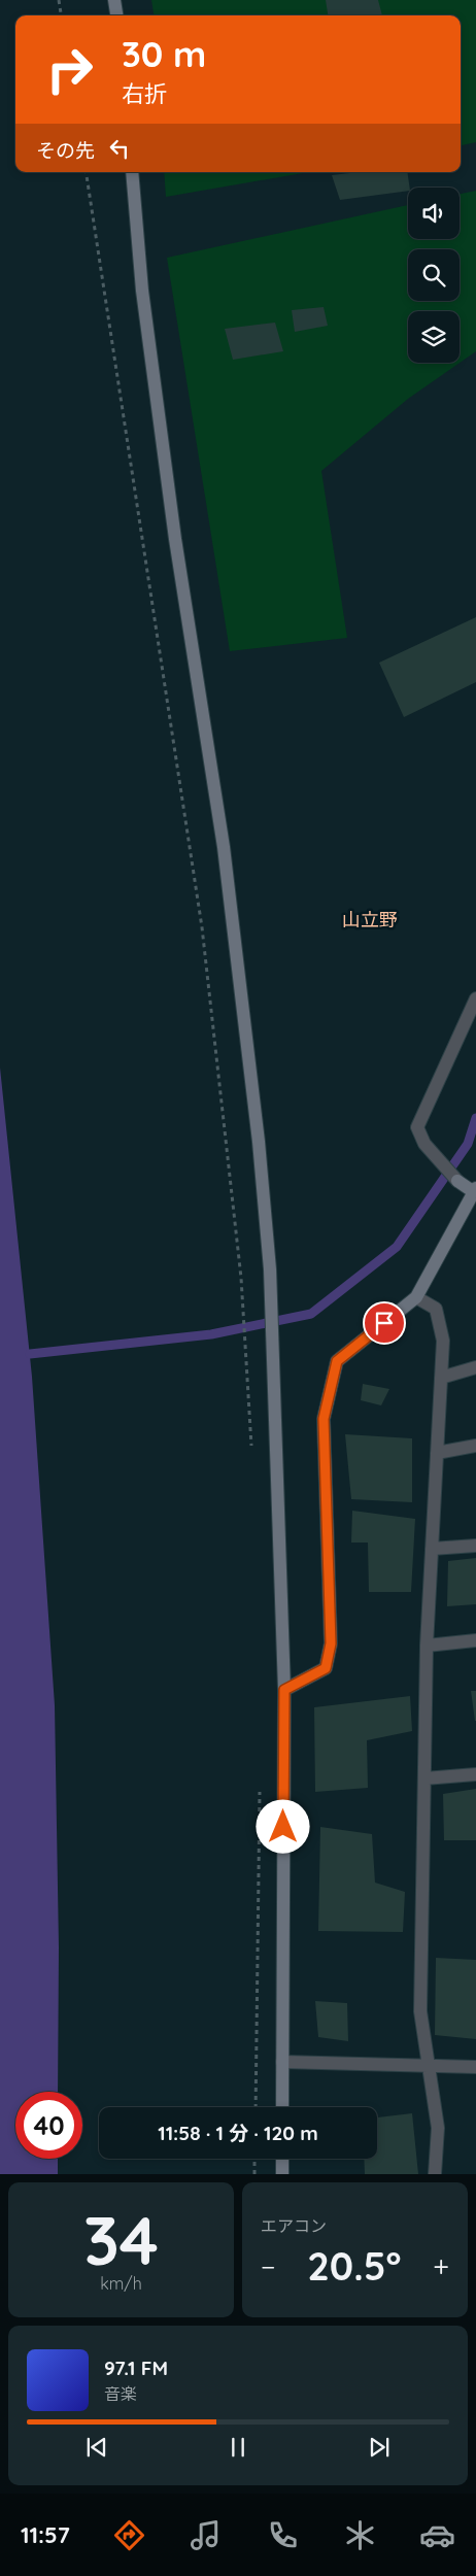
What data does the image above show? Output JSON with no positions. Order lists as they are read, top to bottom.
{
  "districts": ["山立野"],
  "page": {
    "turn": ["30 m", "右折"],
    "then": "その先",
    "limit": "40",
    "trip": "11:58 · 1 分 · 120 m",
    "tile": [
      ["34", "km/h"],
      "エアコン"
    ],
    "heat": ["−", "20.5°", "+"],
    "song": ["97.1 FM", "音楽"],
    "tabs": "11:57"
  }
}
